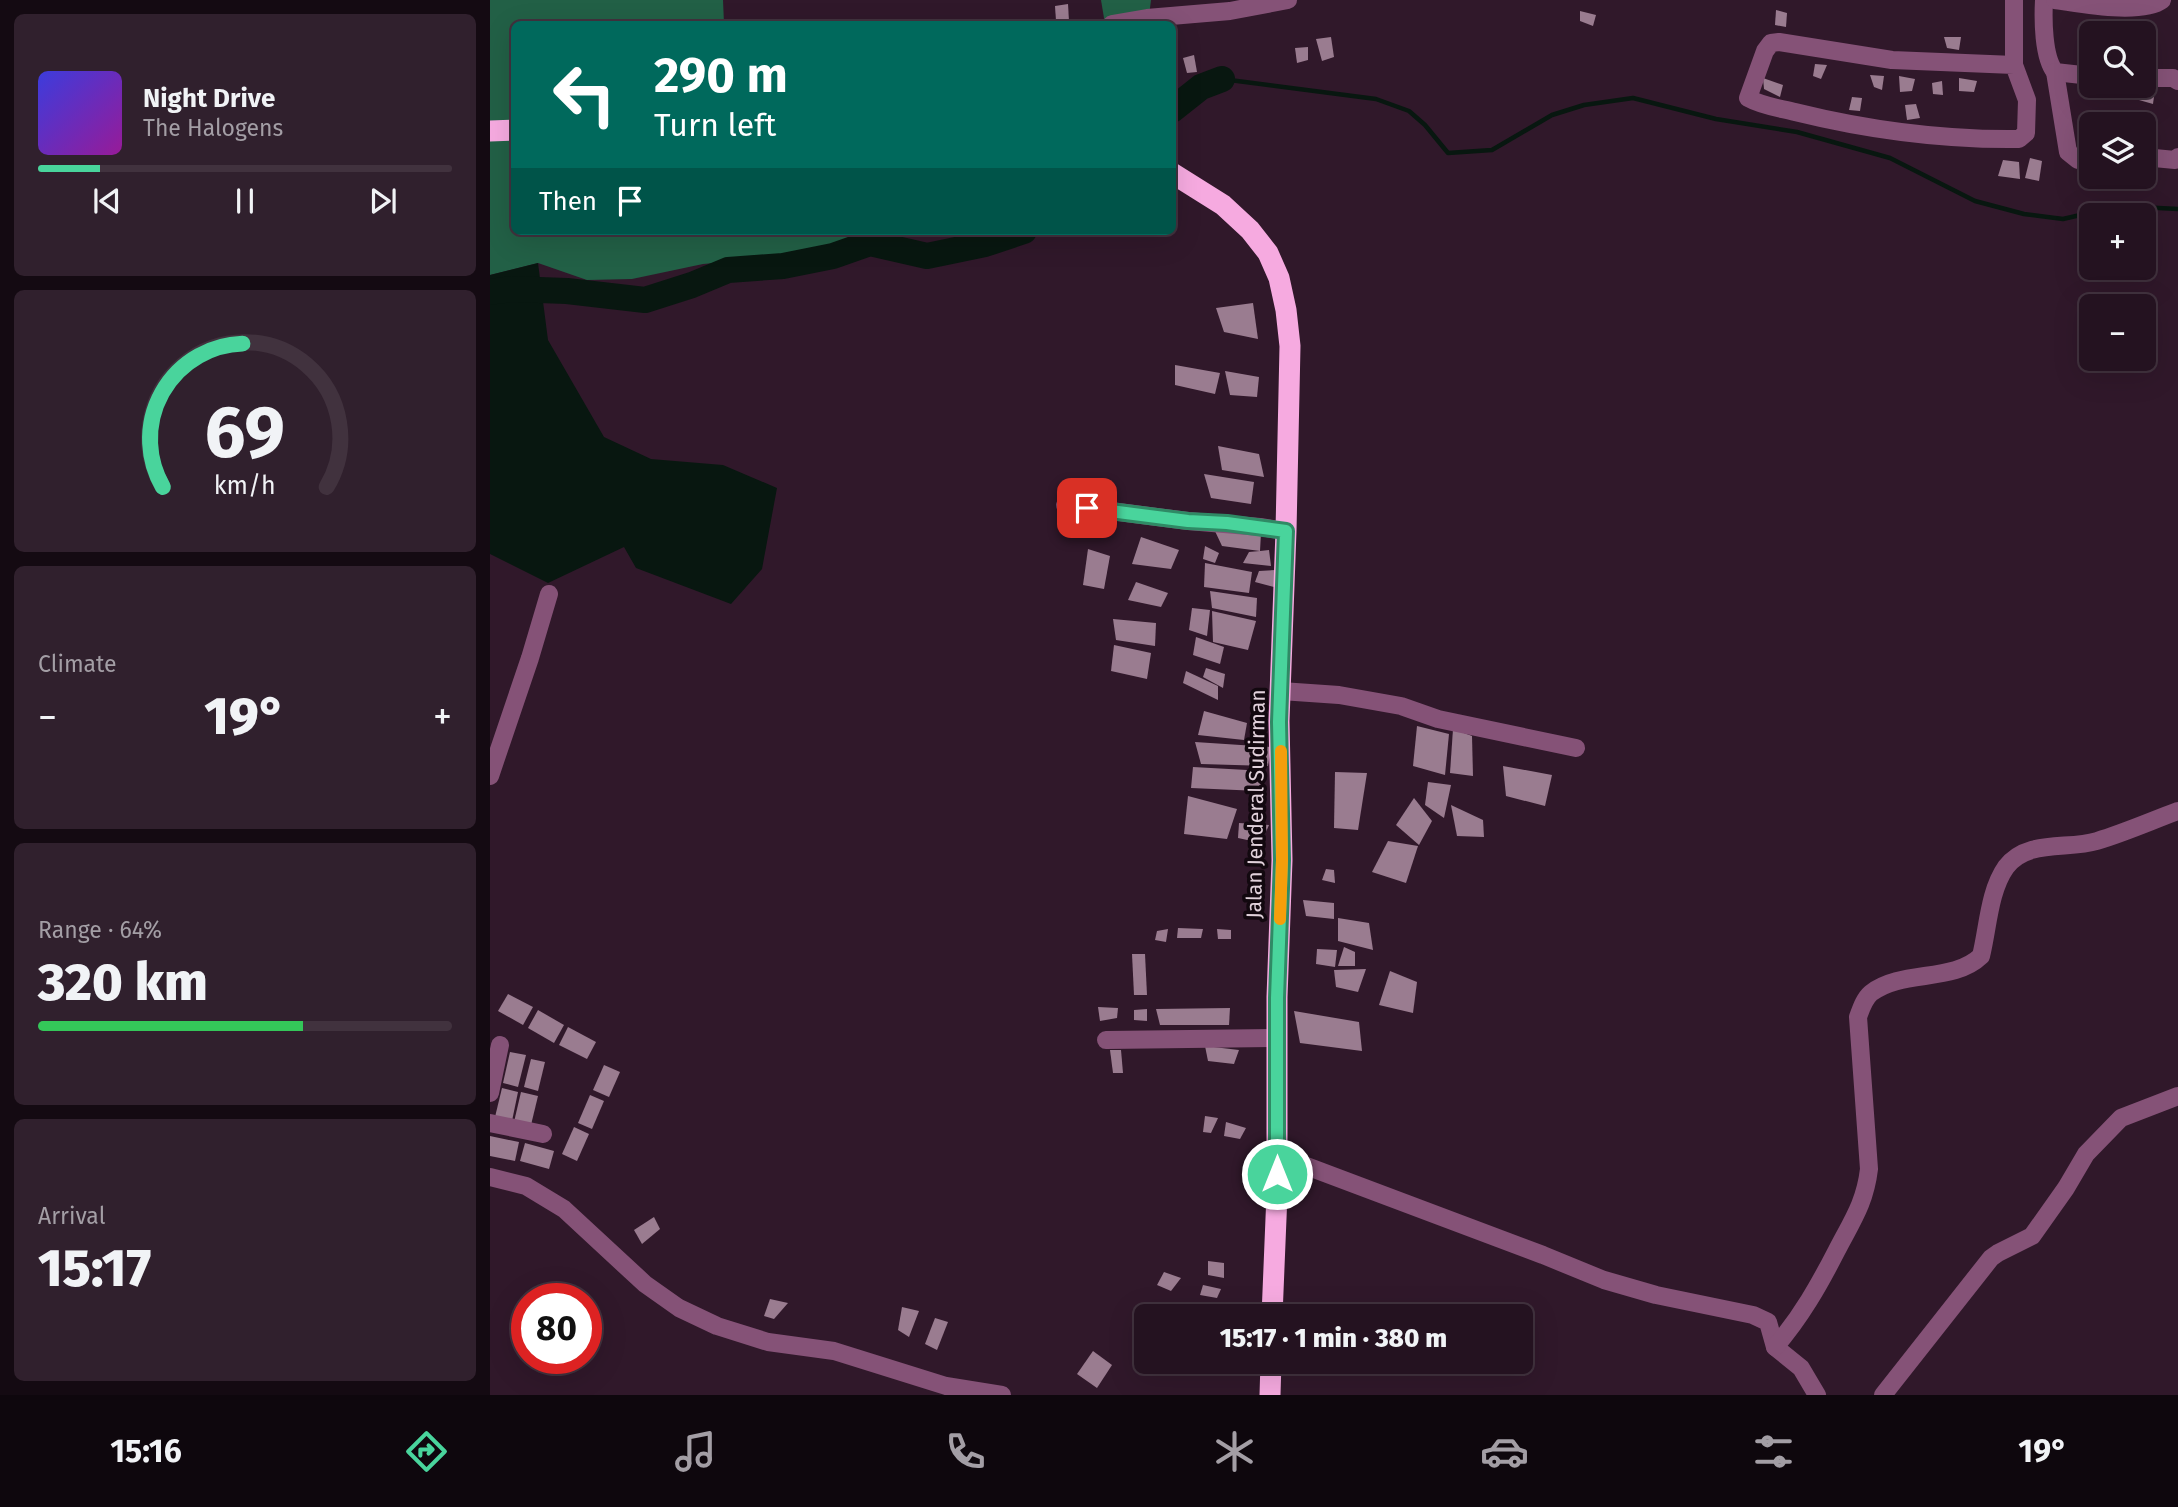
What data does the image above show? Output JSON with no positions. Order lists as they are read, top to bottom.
{
  "streets": {
    "highway": ["Jalan Jenderal Sudirman"]
  },
  "page": {
    "map_buttons": ["+", "−"],
    "turn": ["290 m", "Turn left"],
    "song": ["Night Drive", "The Halogens"],
    "then": "Then",
    "tile": [
      "Climate",
      ["Range · 64%", "320 km"],
      ["Arrival", "15:17"]
    ],
    "heat": ["−", "19°", "+"],
    "limit": "80",
    "trip": "15:17 · 1 min · 380 m",
    "tabs": ["15:16", "19°"],
    "gauge": ["69", "km/h"]
  }
}
